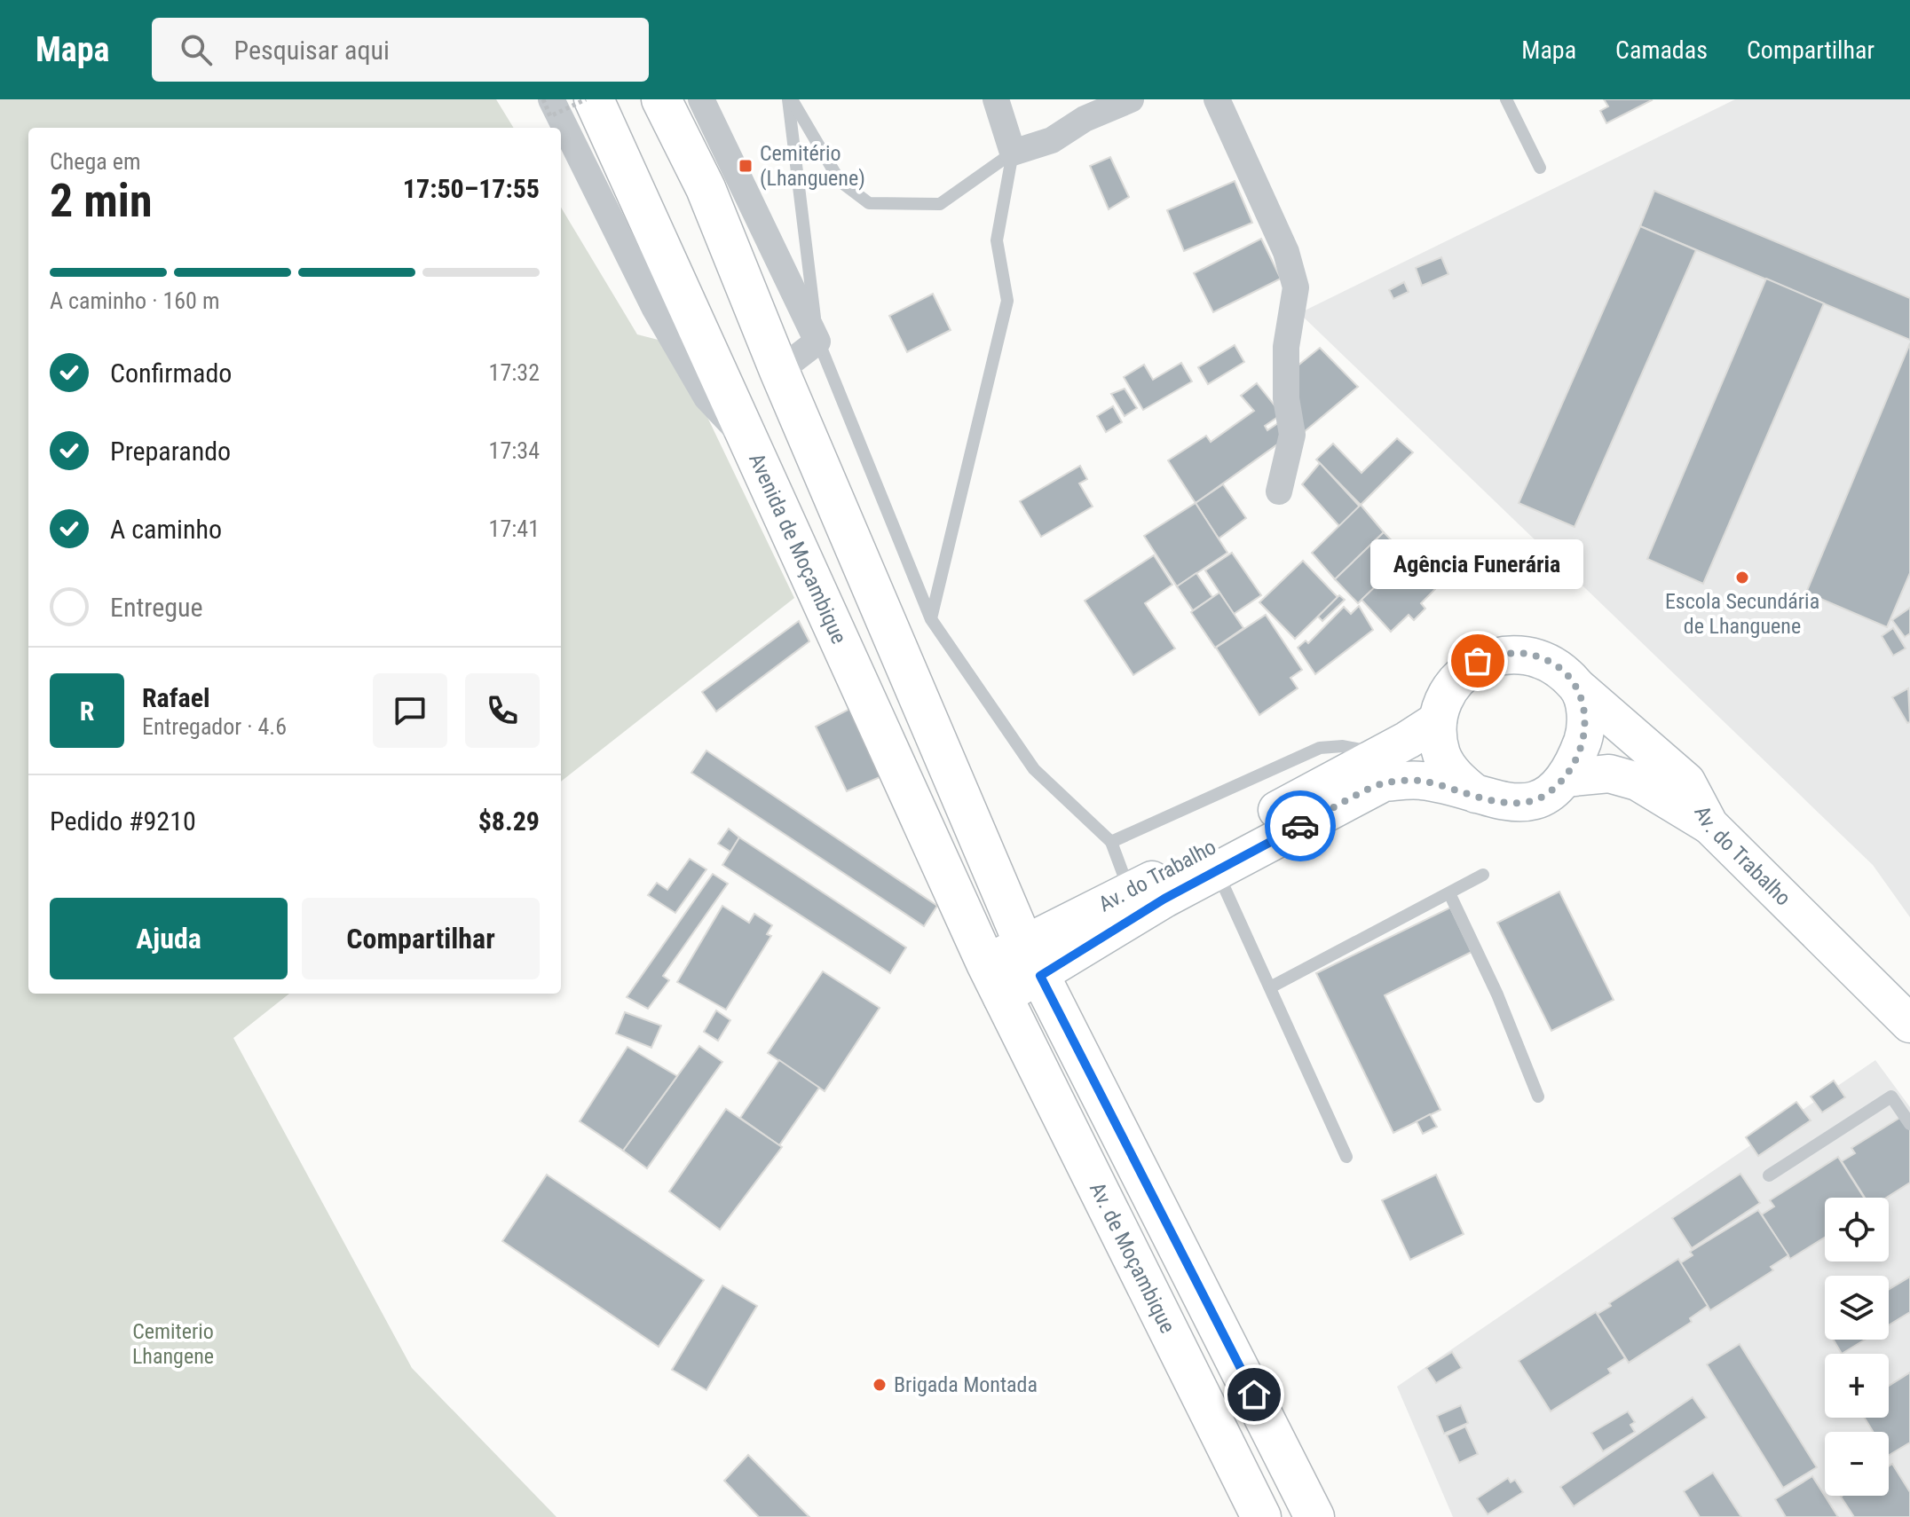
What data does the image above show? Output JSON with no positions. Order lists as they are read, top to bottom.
{
  "streets": {
    "highway": ["Avenida de Moçambique", "Av. de Moçambique"],
    "main road": ["Av. do Trabalho"]
  },
  "crossings": [
    ["Avenida de Moçambique", "Av. de Moçambique"]
  ],
  "parks": ["Cemiterio Lhangene"],
  "places": {
    "transit": ["Cemitério (Lhanguene)"],
    "other": ["Escola Secundária de Lhanguene", "Agência Funerária", "Brigada Montada"]
  },
  "page": {
    "header": "Mapa",
    "search": "Pesquisar aqui",
    "nav": ["Mapa", "Camadas", "Compartilhar"],
    "heading": ["2 min", "Chega em", "17:50–17:55"],
    "panel": [
      "Rafael",
      "Entregador · 4.6",
      "Pedido #9210",
      "$8.29"
    ],
    "bar": "A caminho · 160 m",
    "list": [
      ["Confirmado", "17:32"],
      ["Preparando", "17:34"],
      ["A caminho", "17:41"],
      "Entregue"
    ],
    "bubble": "Agência Funerária",
    "round": "R",
    "buttons": ["Ajuda", "Compartilhar"],
    "map_buttons": ["+", "−"]
  }
}
